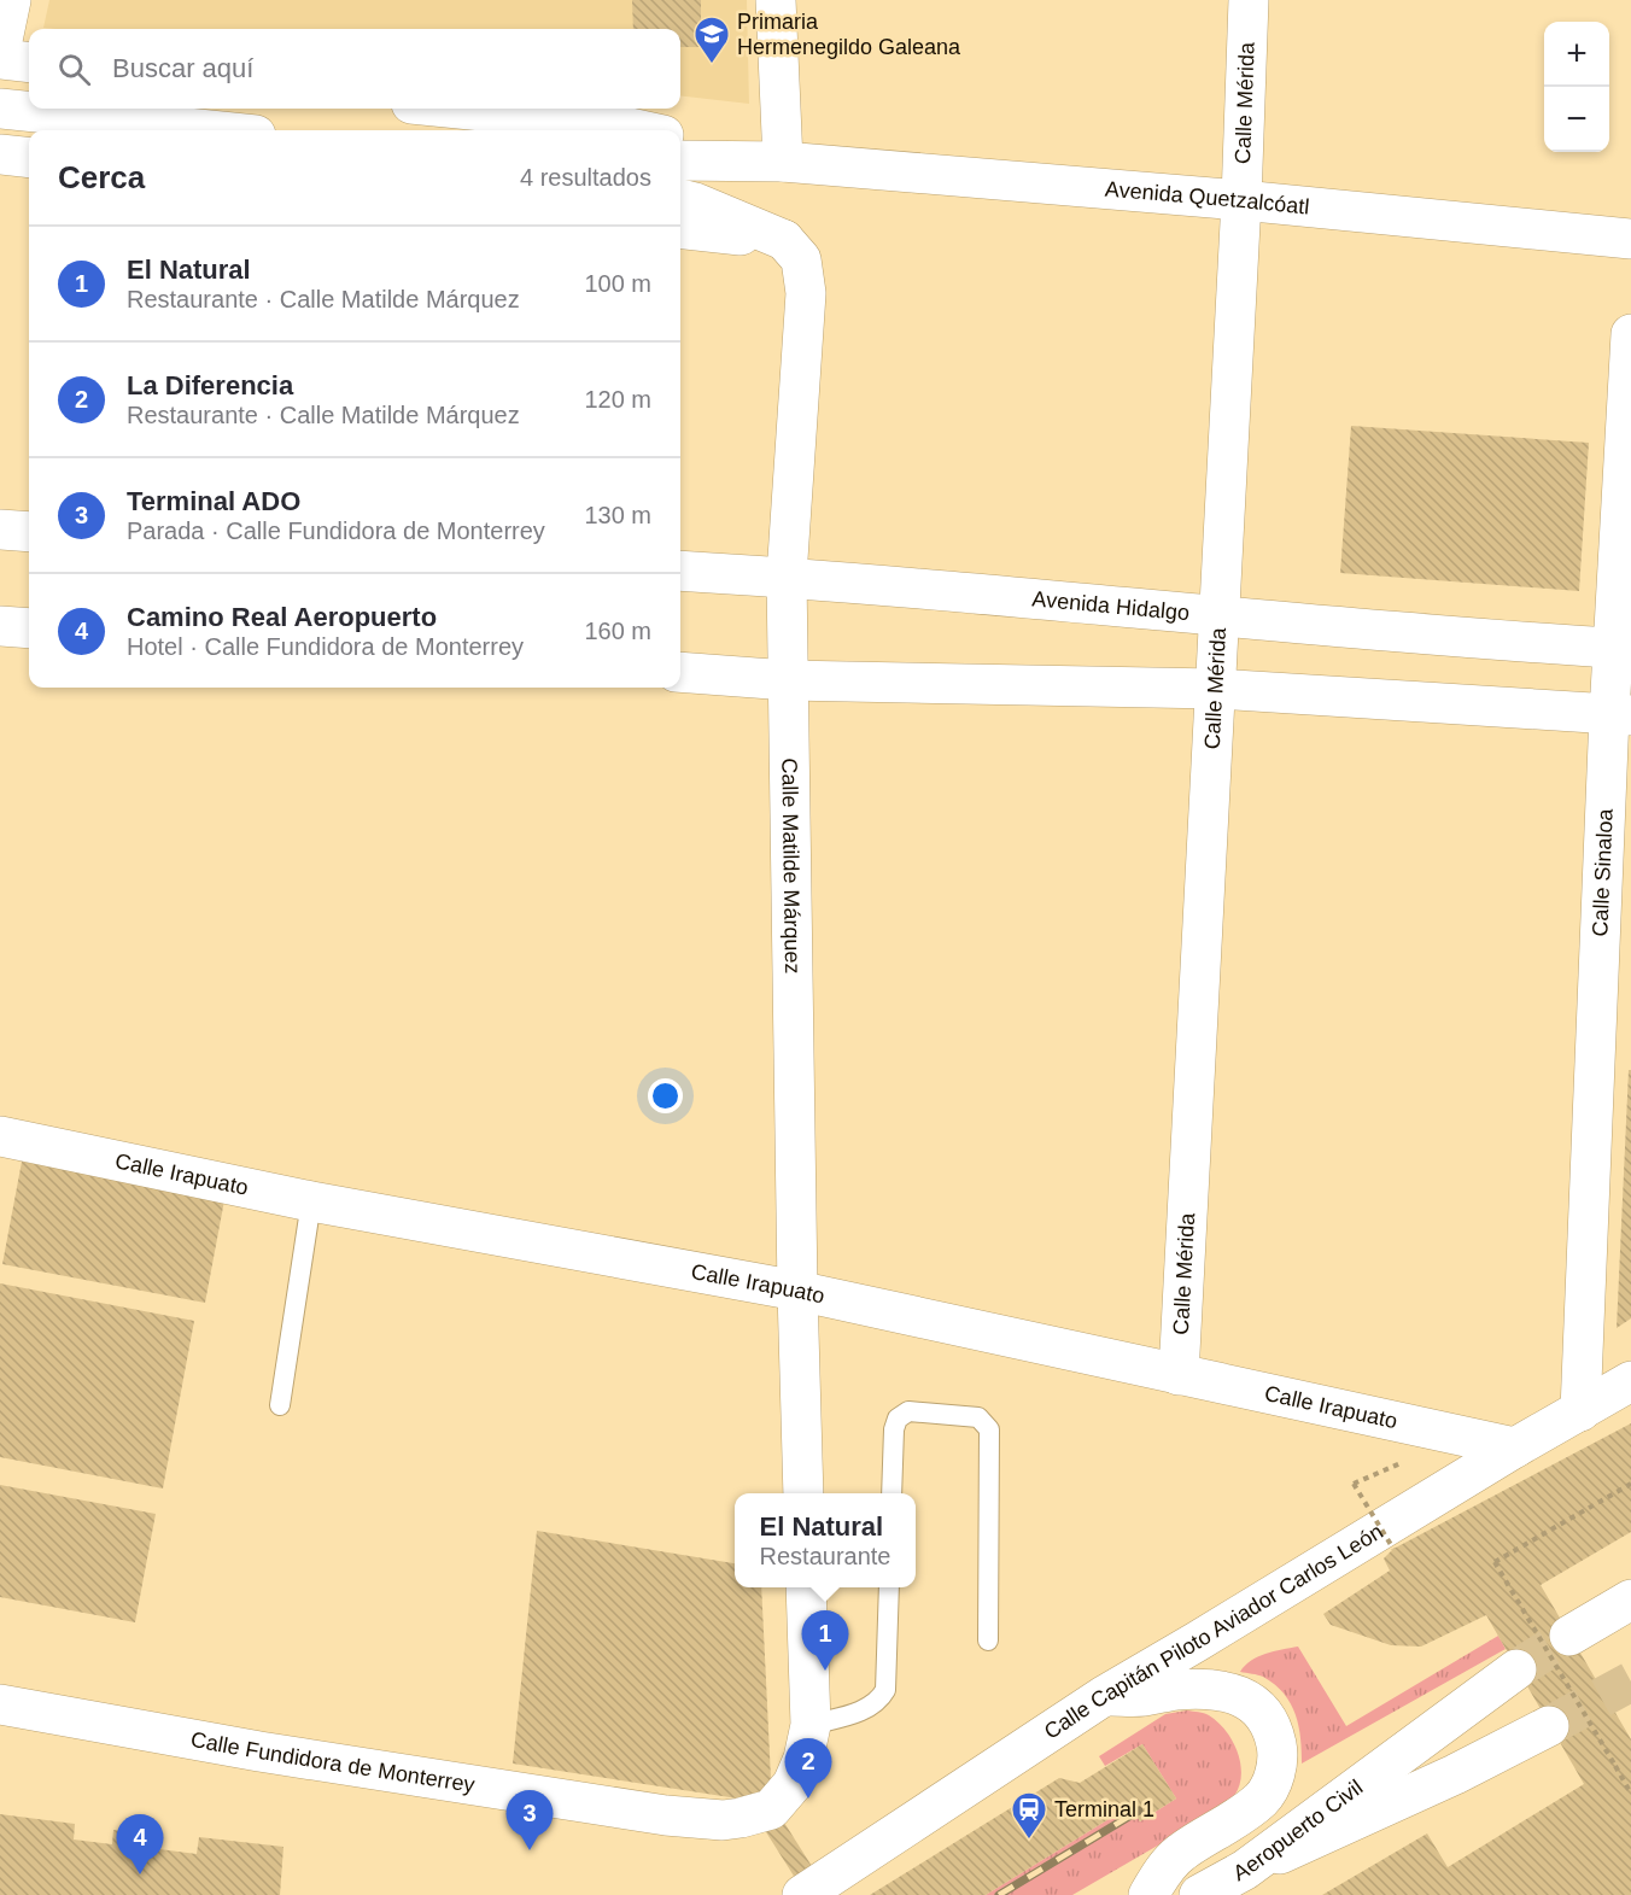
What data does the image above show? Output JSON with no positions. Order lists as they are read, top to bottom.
{
  "streets": {
    "street": [
      "Calle Mérida",
      "Avenida Quetzalcóatl",
      "Avenida Hidalgo",
      "Calle Matilde Márquez",
      "Calle Sinaloa",
      "Calle Irapuato",
      "Calle Capitán Piloto Aviador Carlos León",
      "Calle Fundidora de Monterrey",
      "Aeropuerto Civil"
    ]
  },
  "crossings": [
    ["Calle Mérida", "Avenida Quetzalcóatl"],
    ["Calle Mérida", "Avenida Hidalgo"],
    ["Calle Mérida", "Calle Irapuato"],
    ["Avenida Hidalgo", "Calle Matilde Márquez"],
    ["Avenida Hidalgo", "Calle Sinaloa"],
    ["Calle Matilde Márquez", "Calle Irapuato"],
    ["Calle Sinaloa", "Calle Capitán Piloto Aviador Carlos León"],
    ["Calle Irapuato", "Calle Capitán Piloto Aviador Carlos León"]
  ],
  "places": {
    "school or university": ["Primaria Hermenegildo Galeana"],
    "station": ["Terminal 1"]
  },
  "page": {
    "map_buttons": ["+", "−"],
    "search": "Buscar aquí",
    "heading": ["Cerca", "4 resultados"],
    "list": [
      {
        "mark": "1",
        "name": "El Natural",
        "note": "Restaurante · Calle Matilde Márquez",
        "value": "100 m"
      },
      {
        "mark": "2",
        "name": "La Diferencia",
        "note": "Restaurante · Calle Matilde Márquez",
        "value": "120 m"
      },
      {
        "mark": "3",
        "name": "Terminal ADO",
        "note": "Parada · Calle Fundidora de Monterrey",
        "value": "130 m"
      },
      {
        "mark": "4",
        "name": "Camino Real Aeropuerto",
        "note": "Hotel · Calle Fundidora de Monterrey",
        "value": "160 m"
      }
    ],
    "popup": ["El Natural", "Restaurante"],
    "pins": [
      "1",
      "2",
      "3",
      "4"
    ]
  }
}
